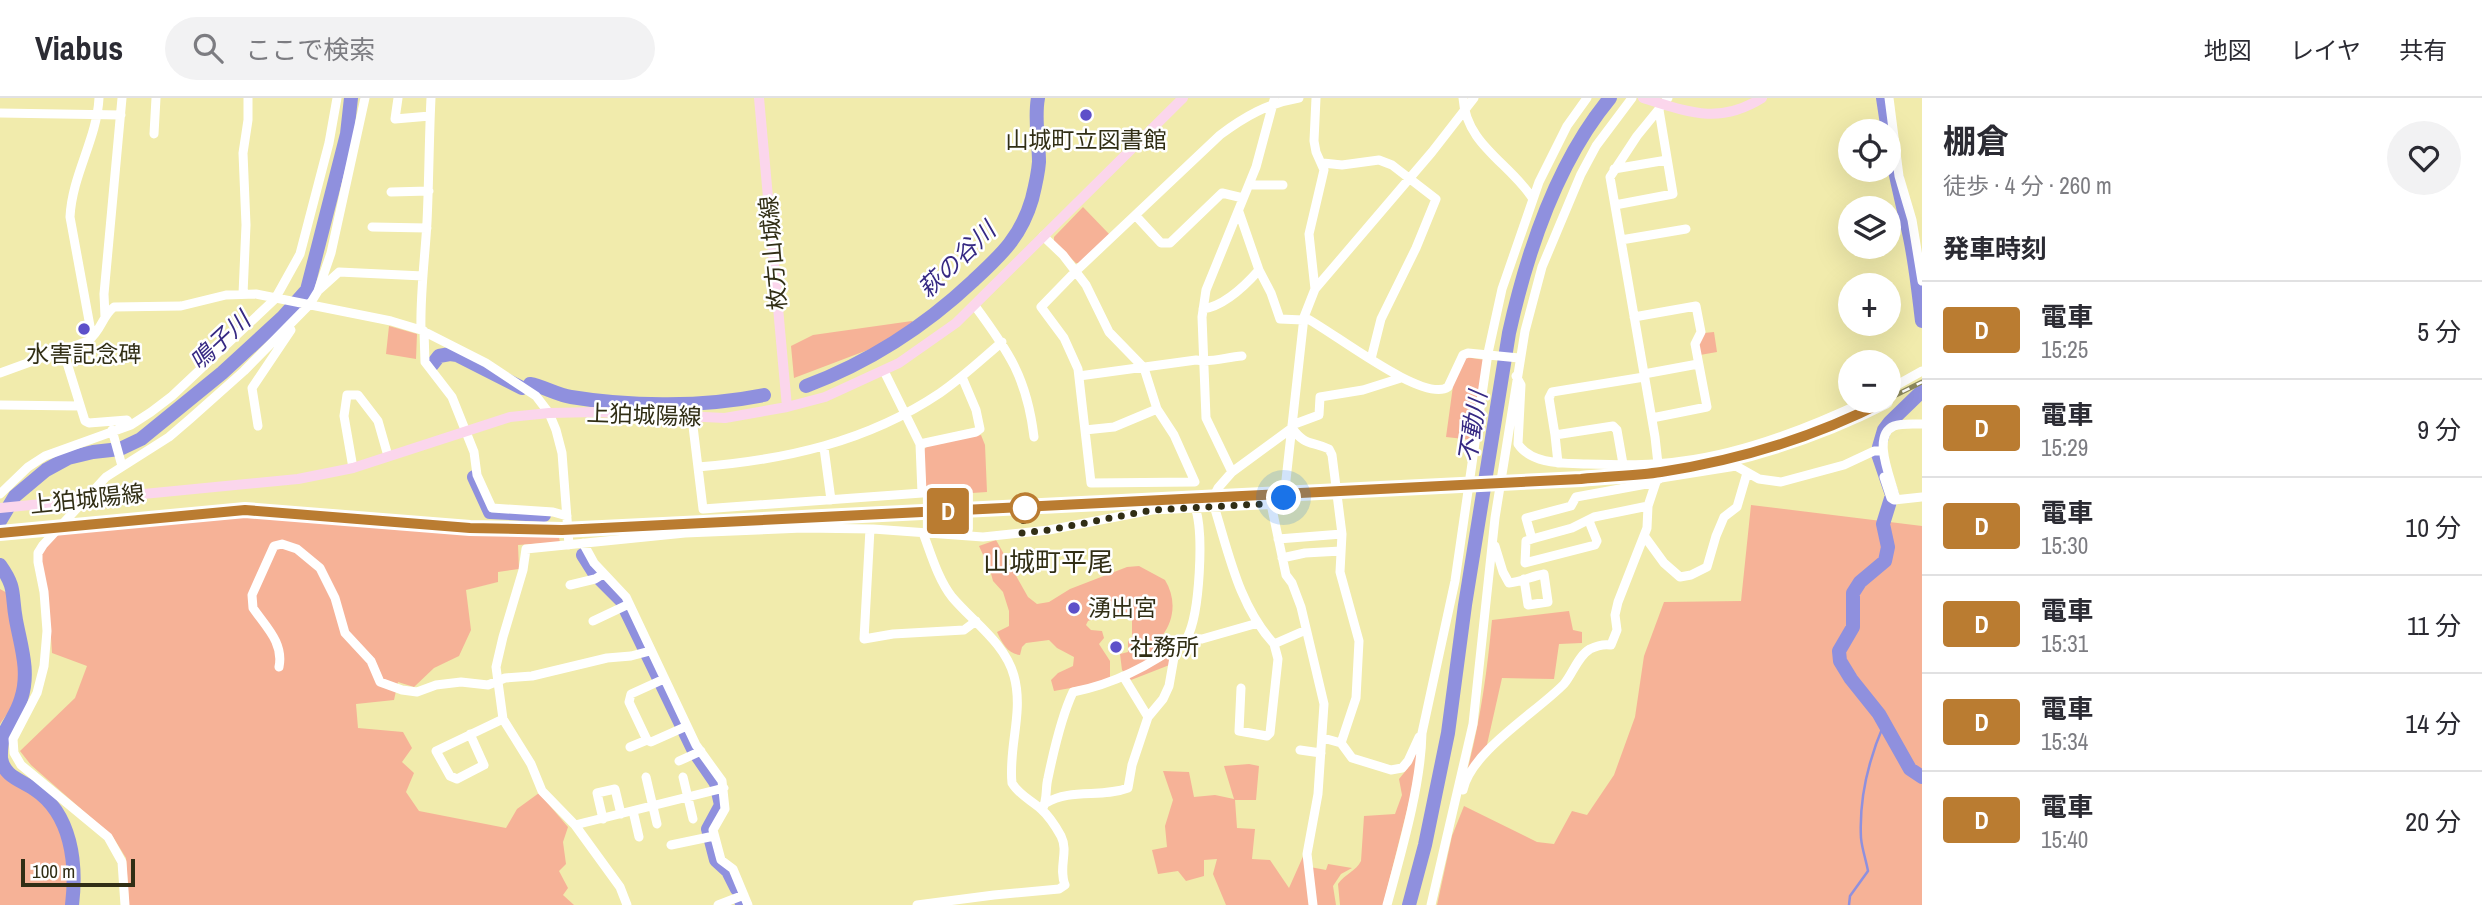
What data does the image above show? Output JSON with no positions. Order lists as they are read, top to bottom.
{
  "streets": {
    "main road": ["枚方山城線", "上狛城陽線"]
  },
  "crossings": [
    ["枚方山城線", "上狛城陽線"]
  ],
  "districts": ["山城町平尾"],
  "water": ["萩の谷川", "鳴子川", "不動川"],
  "places": [
    "山城町立図書館",
    "水害記念碑",
    "湧出宮",
    "社務所"
  ],
  "scale_bar": "100 m",
  "page": {
    "header": "Viabus",
    "search": "ここで検索",
    "nav": ["地図", "レイヤ", "共有"],
    "on_map": "D",
    "heading": [
      ["棚倉", "徒歩 · 4 分 · 260 m"],
      "発車時刻"
    ],
    "map_buttons": ["+", "−"],
    "list": [
      {
        "mark": "D",
        "name": "電車",
        "note": "15:25",
        "value": "5 分"
      },
      {
        "mark": "D",
        "name": "電車",
        "note": "15:29",
        "value": "9 分"
      },
      {
        "mark": "D",
        "name": "電車",
        "note": "15:30",
        "value": "10 分"
      },
      {
        "mark": "D",
        "name": "電車",
        "note": "15:31",
        "value": "11 分"
      },
      {
        "mark": "D",
        "name": "電車",
        "note": "15:34",
        "value": "14 分"
      },
      {
        "mark": "D",
        "name": "電車",
        "note": "15:40",
        "value": "20 分"
      }
    ],
    "scale": "100 m"
  }
}
